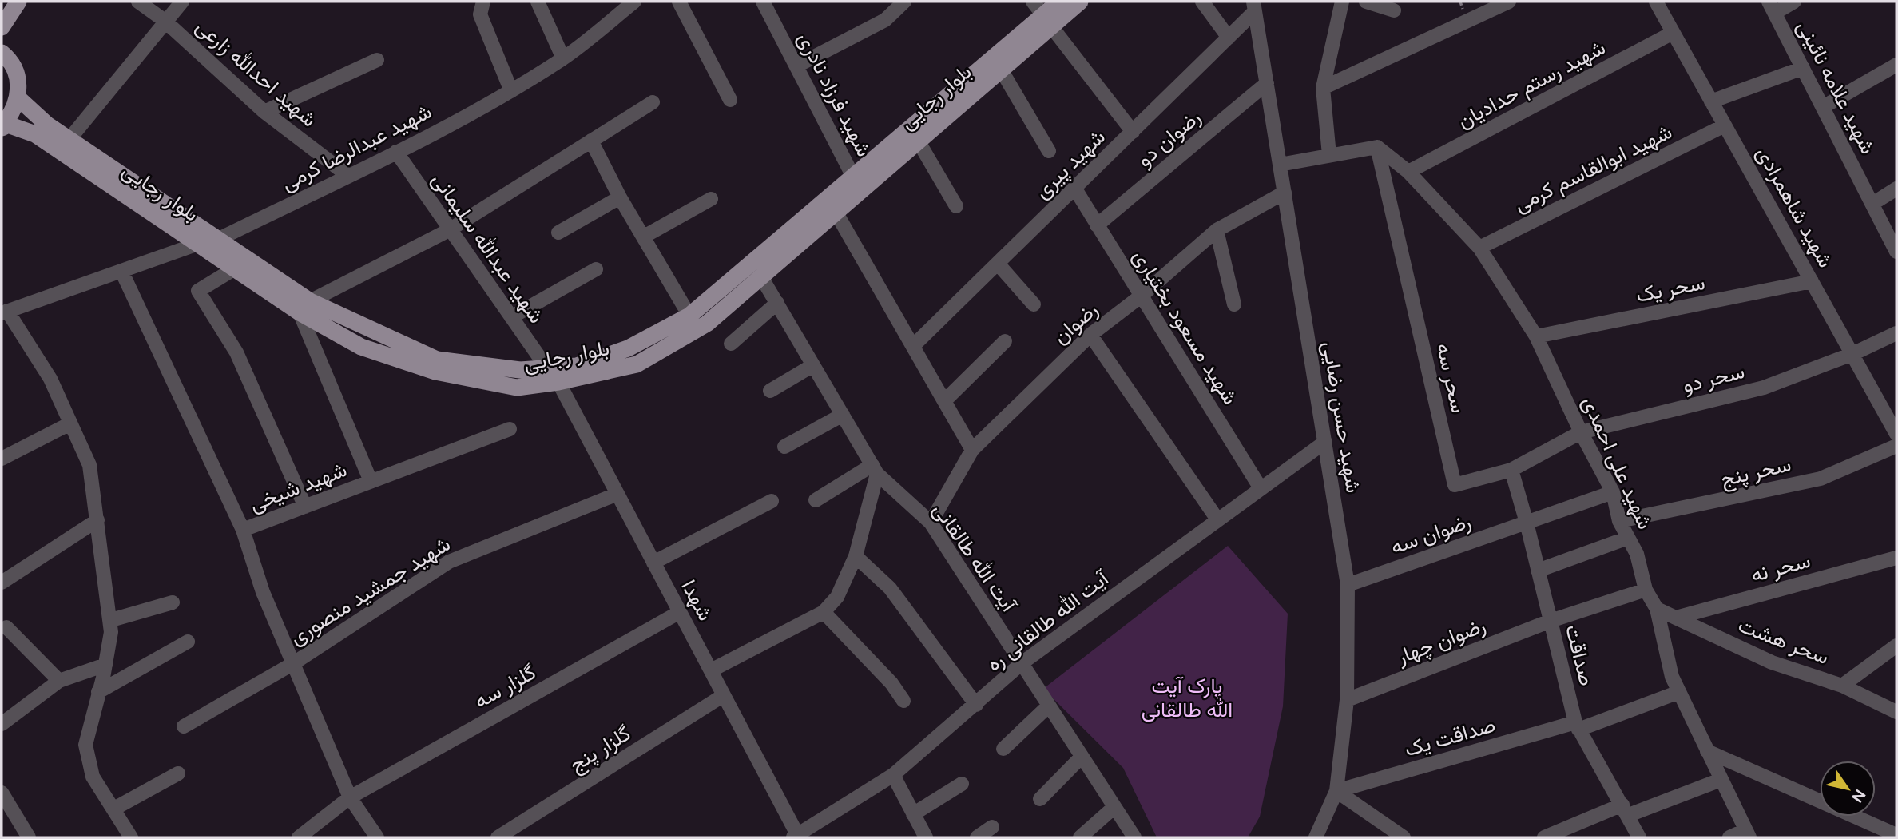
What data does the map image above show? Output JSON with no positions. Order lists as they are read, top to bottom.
{
  "streets": {
    "main road": ["بلوار رجایی"],
    "street": [
      "شهید احدالله زارعی",
      "شهید رستم حدادیان",
      "شهید علامه‌ نائینی",
      "شهید فرزاد نادری",
      "رضوان دو",
      "شهید عبدالرضا کرمی",
      "شهید پیری",
      "شهید ابوالقاسم کرمی",
      "شهید شاهمرادی",
      "شهید عبدالله سلیمانی",
      "سحر یک",
      "رضوان",
      "شهید مسعود بختیاری",
      "سحر سه",
      "سحر دو",
      "شهید حسن رضایی",
      "شهید علی احمدی",
      "سحر پنج",
      "شهید شیخی",
      "رضوان سه",
      "آیت الله طالقانی",
      "سحر نه",
      "شهید جمشید منصوری",
      "شهدا",
      "آیت الله طالقانی ره",
      "رضوان چهار",
      "سحر هشت",
      "صداقت",
      "گلزار سه",
      "صداقت یک",
      "گلزار پنج"
    ]
  },
  "crossings": [
    ["شهید احدالله زارعی", "شهید عبدالرضا کرمی"],
    ["شهید رستم حدادیان", "شهید شاهمرادی"],
    ["شهید رستم حدادیان", "شهید علی احمدی"],
    ["شهید فرزاد نادری", "بلوار رجایی"],
    ["بلوار رجایی", "شهید عبدالرضا کرمی"],
    ["بلوار رجایی", "شهید عبدالله سلیمانی"],
    ["بلوار رجایی", "آیت الله طالقانی"],
    ["بلوار رجایی", "شهدا"],
    ["رضوان دو", "شهید مسعود بختیاری"],
    ["رضوان دو", "شهید حسن رضایی"],
    ["شهید عبدالرضا کرمی", "شهید عبدالله سلیمانی"],
    ["شهید پیری", "شهید مسعود بختیاری"],
    ["شهید پیری", "شهید حسن رضایی"],
    ["شهید ابوالقاسم کرمی", "شهید شاهمرادی"],
    ["شهید ابوالقاسم کرمی", "شهید علی احمدی"],
    ["شهید شاهمرادی", "سحر یک"],
    ["شهید شاهمرادی", "سحر دو"],
    ["سحر یک", "شهید علی احمدی"],
    ["رضوان", "شهید مسعود بختیاری"],
    ["رضوان", "شهید حسن رضایی"],
    ["رضوان", "آیت الله طالقانی"],
    ["شهید مسعود بختیاری", "آیت الله طالقانی ره"],
    ["سحر سه", "سحر دو"],
    ["سحر سه", "شهید علی احمدی"],
    ["سحر سه", "صداقت"],
    ["سحر دو", "شهید علی احمدی"],
    ["شهید حسن رضایی", "رضوان سه"],
    ["شهید حسن رضایی", "آیت الله طالقانی ره"],
    ["شهید حسن رضایی", "رضوان چهار"],
    ["شهید حسن رضایی", "صداقت یک"],
    ["شهید علی احمدی", "سحر پنج"],
    ["شهید علی احمدی", "رضوان سه"],
    ["شهید علی احمدی", "رضوان چهار"],
    ["شهید علی احمدی", "سحر هشت"],
    ["شهید علی احمدی", "صداقت یک"],
    ["رضوان سه", "صداقت"],
    ["آیت الله طالقانی", "آیت الله طالقانی ره"],
    ["سحر نه", "سحر هشت"],
    ["شهید جمشید منصوری", "شهدا"],
    ["شهدا", "آیت الله طالقانی ره"],
    ["شهدا", "گلزار سه"],
    ["شهدا", "گلزار پنج"],
    ["رضوان چهار", "صداقت"],
    ["صداقت", "صداقت یک"]
  ],
  "parks": ["پارک آیت الله طالقانی"],
  "north": "bottom right"
}
